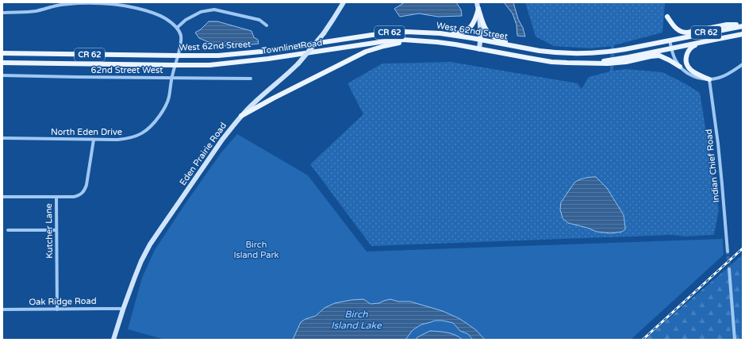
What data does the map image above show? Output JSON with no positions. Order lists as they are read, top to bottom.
{
  "streets": {
    "main road": [
      "West 62nd Street",
      "CR 62",
      "Townline Road",
      "Eden Prairie Road"
    ],
    "street": [
      "62nd Street West",
      "North Eden Drive",
      "Indian Chief Road",
      "Kutcher Lane",
      "Oak Ridge Road"
    ]
  },
  "crossings": [
    ["West 62nd Street", "CR 62"],
    ["West 62nd Street", "North Eden Drive"],
    ["CR 62", "Townline Road"],
    ["Townline Road", "North Eden Drive"],
    ["62nd Street West", "North Eden Drive"],
    ["North Eden Drive", "Kutcher Lane"],
    ["Eden Prairie Road", "Oak Ridge Road"],
    ["Kutcher Lane", "Oak Ridge Road"]
  ],
  "water": ["Birch Island Lake"],
  "parks": ["Birch Island Park"]
}
